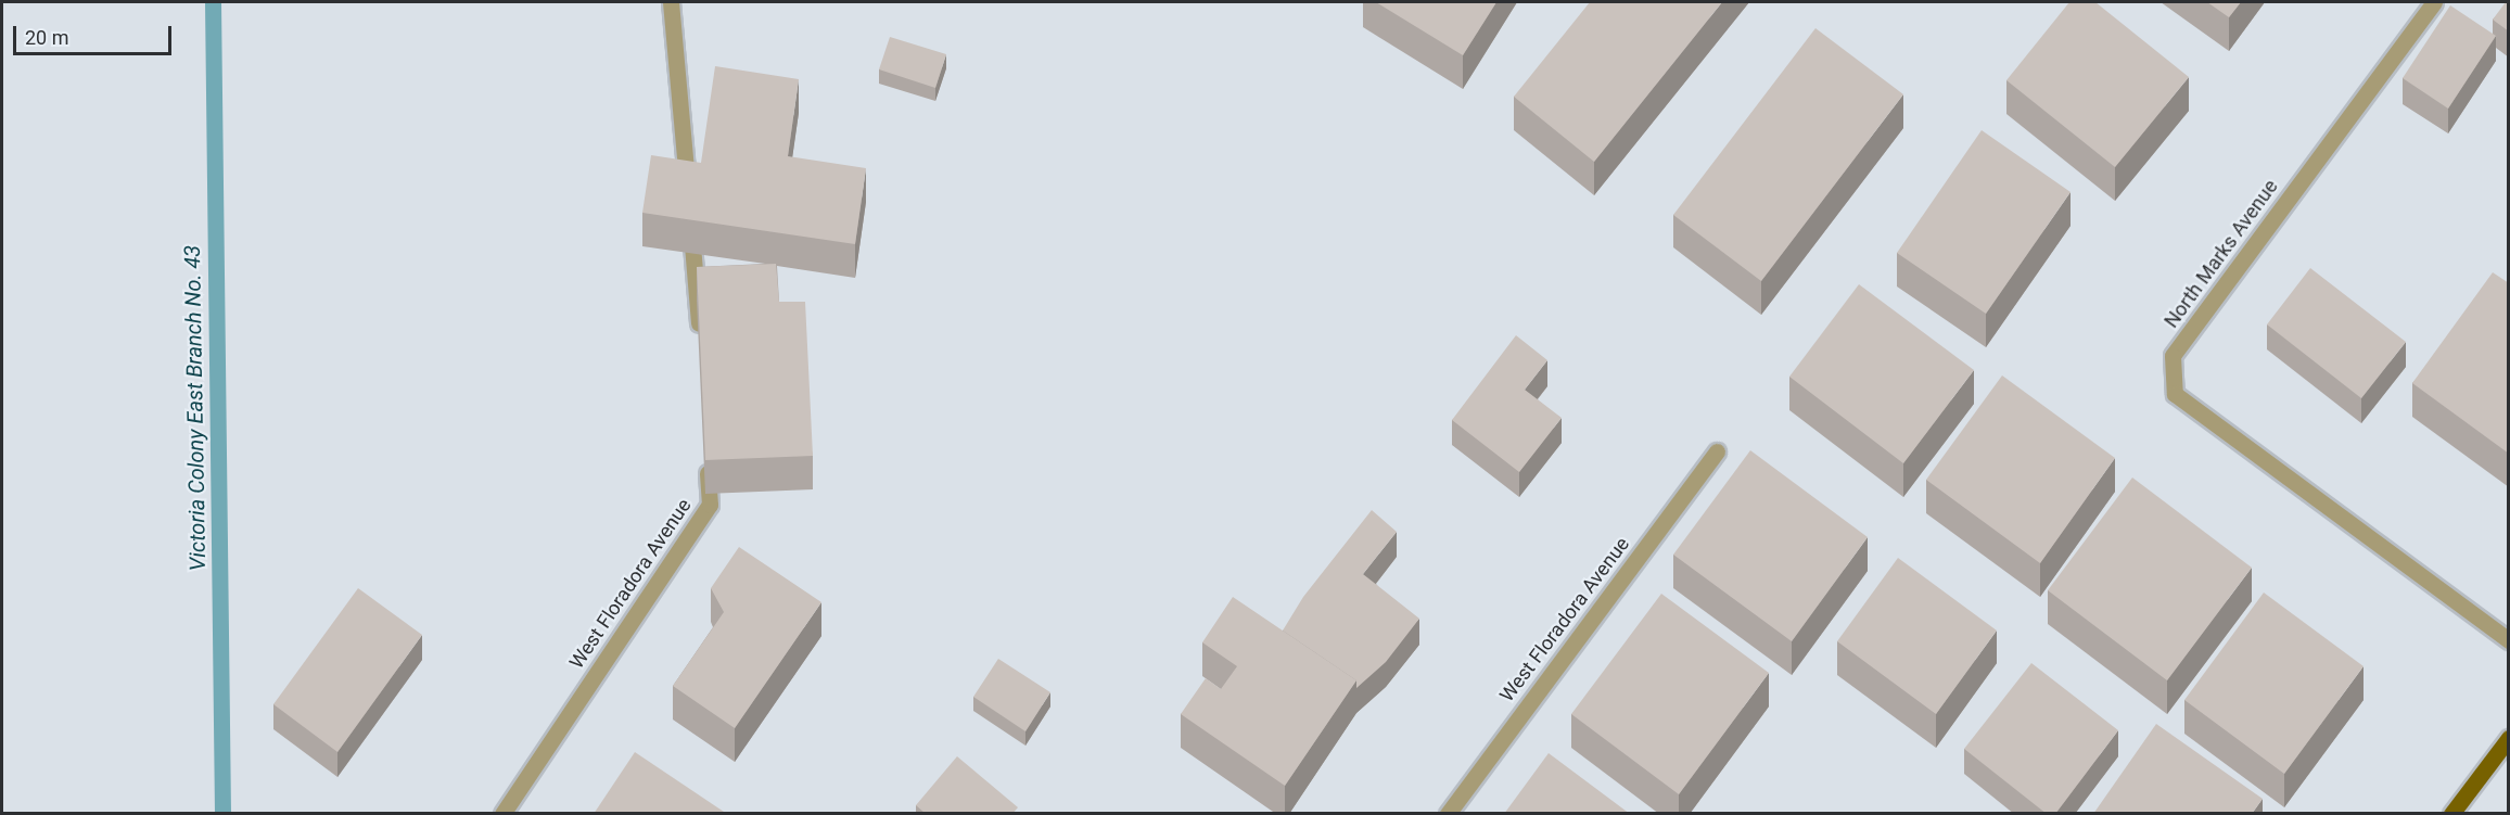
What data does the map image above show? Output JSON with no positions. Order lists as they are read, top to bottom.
{
  "streets": {
    "street": ["North Marks Avenue", "West Floradora Avenue"]
  },
  "water": ["Victoria Colony East Branch No. 43"],
  "scale_bar": "20 m"
}
